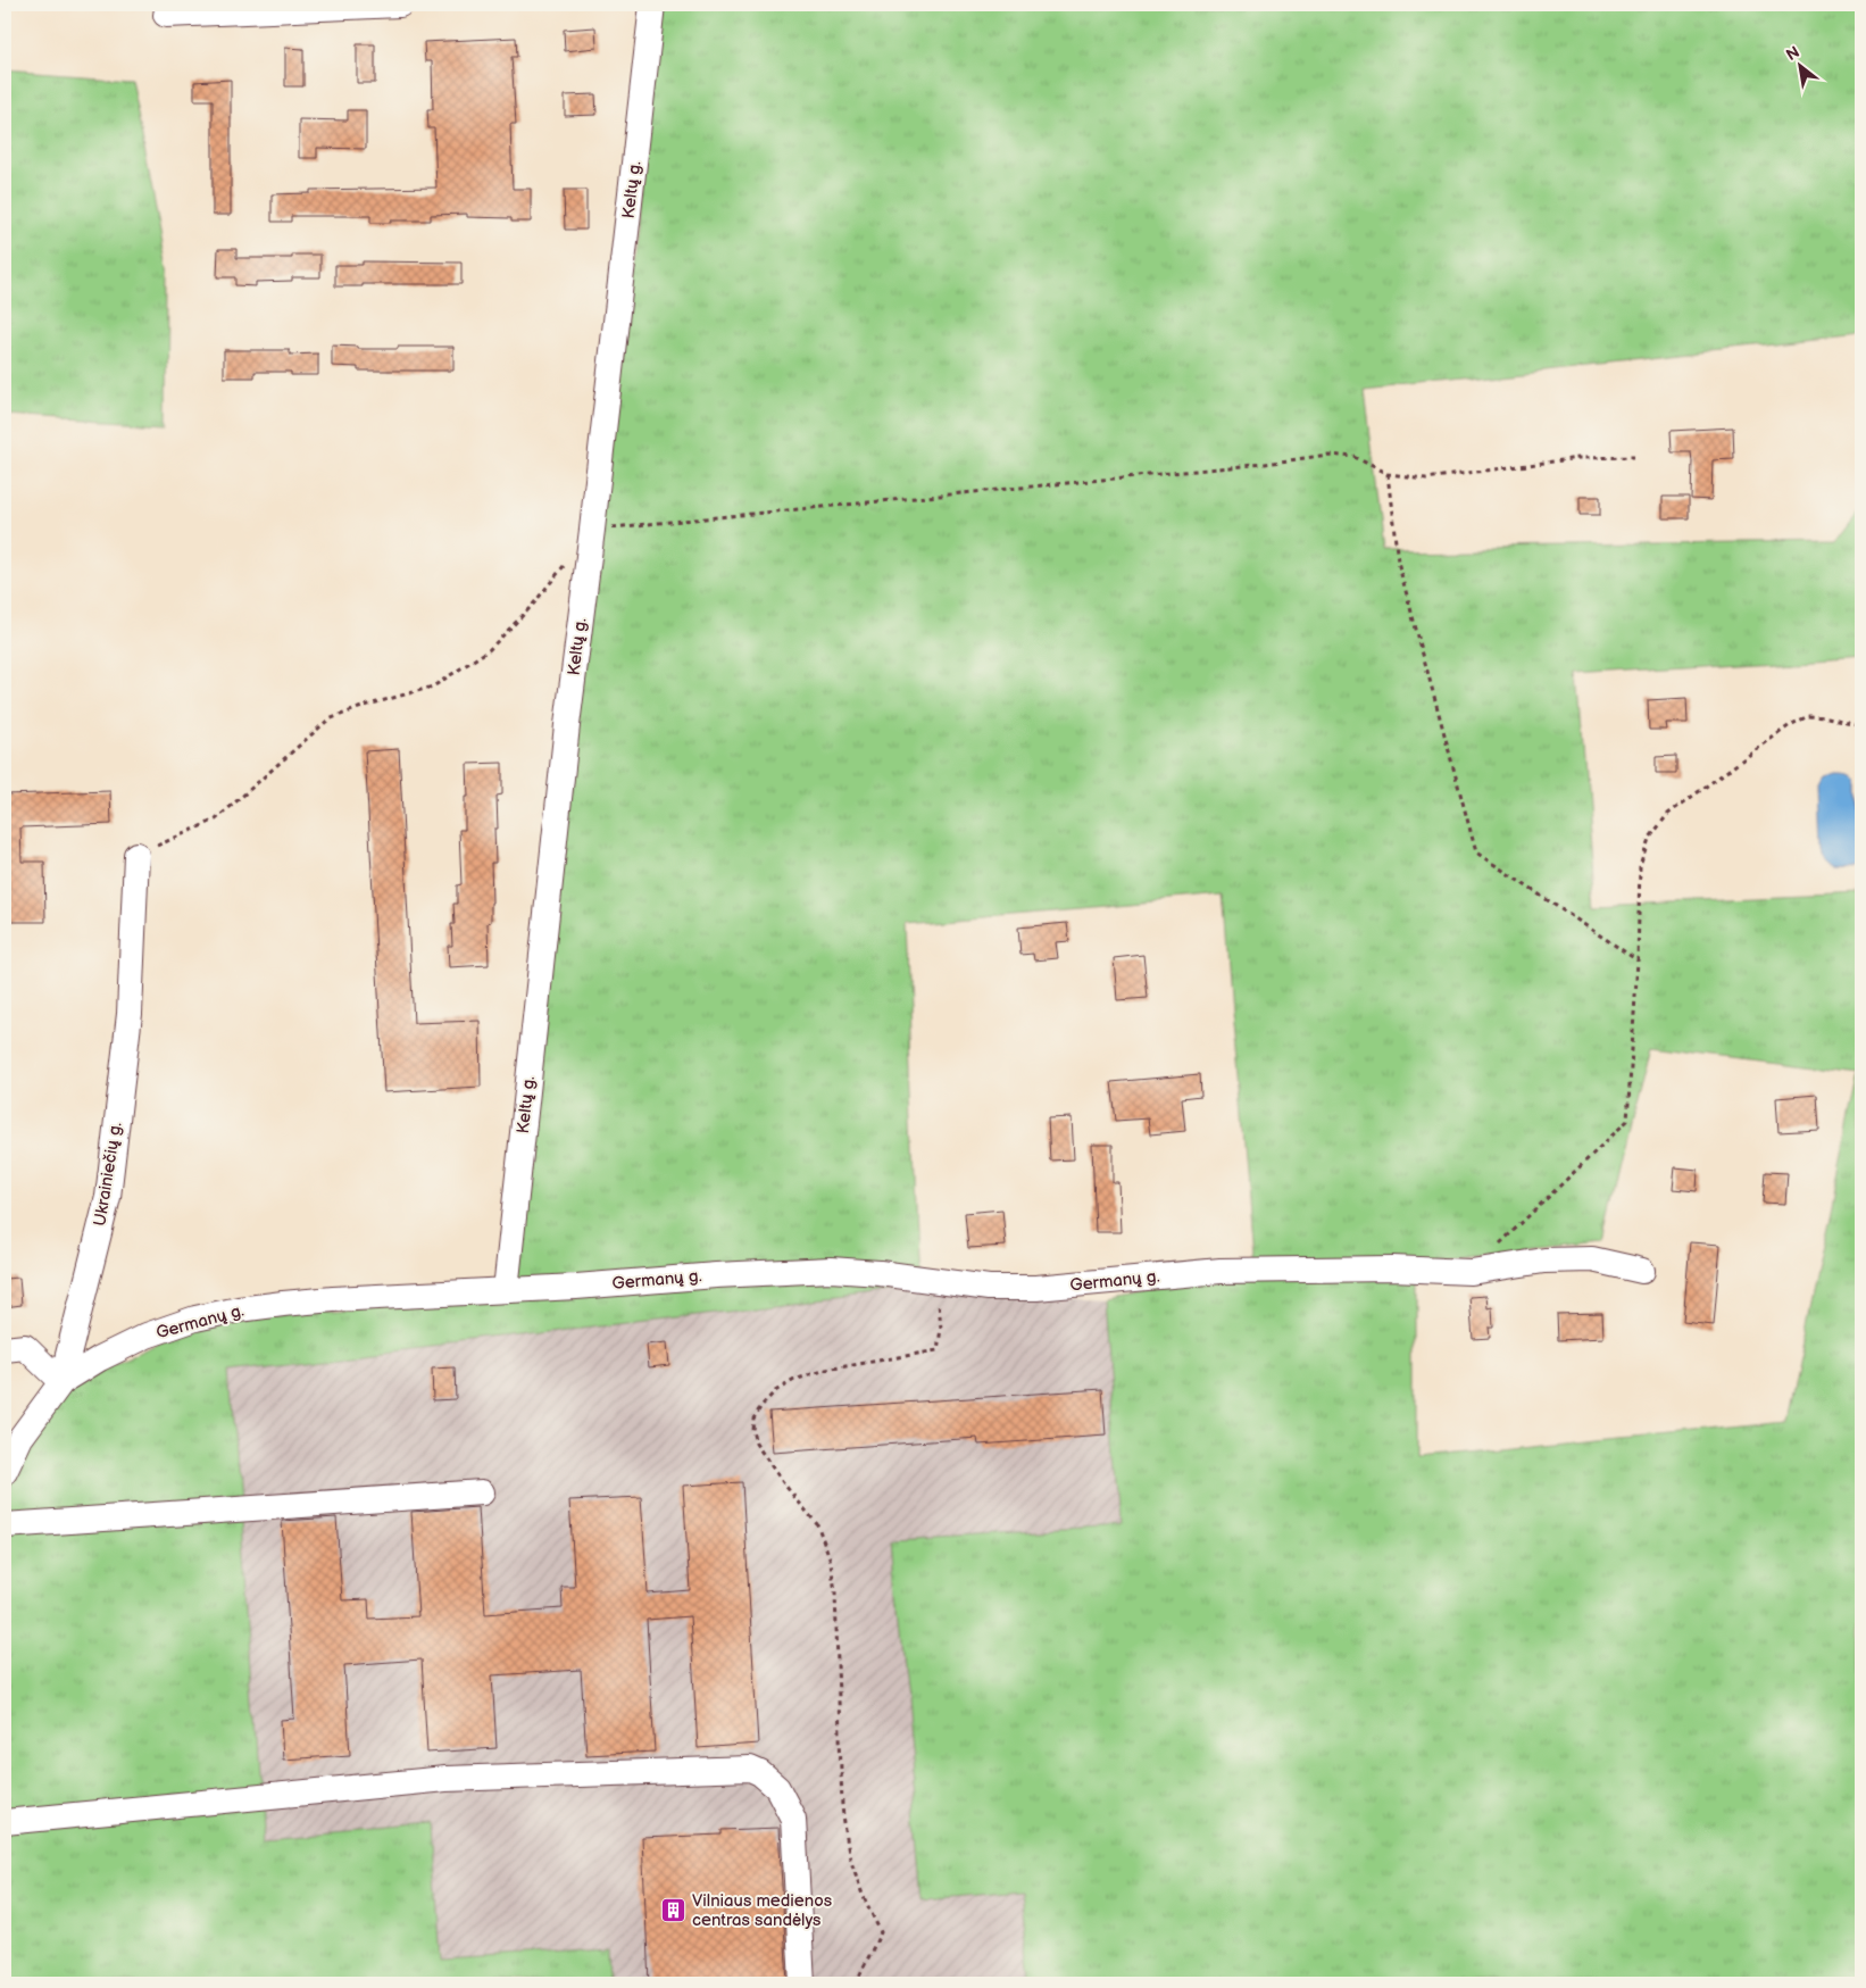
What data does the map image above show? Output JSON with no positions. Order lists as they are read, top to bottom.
{
  "streets": {
    "street": ["Keltų g.", "Ukrainiečių g.", "Germanų g."]
  },
  "crossings": [
    ["Keltų g.", "Germanų g."],
    ["Ukrainiečių g.", "Germanų g."]
  ],
  "places": {
    "building": ["Vilniaus medienos centras sandėlys"]
  },
  "north": "top left"
}
